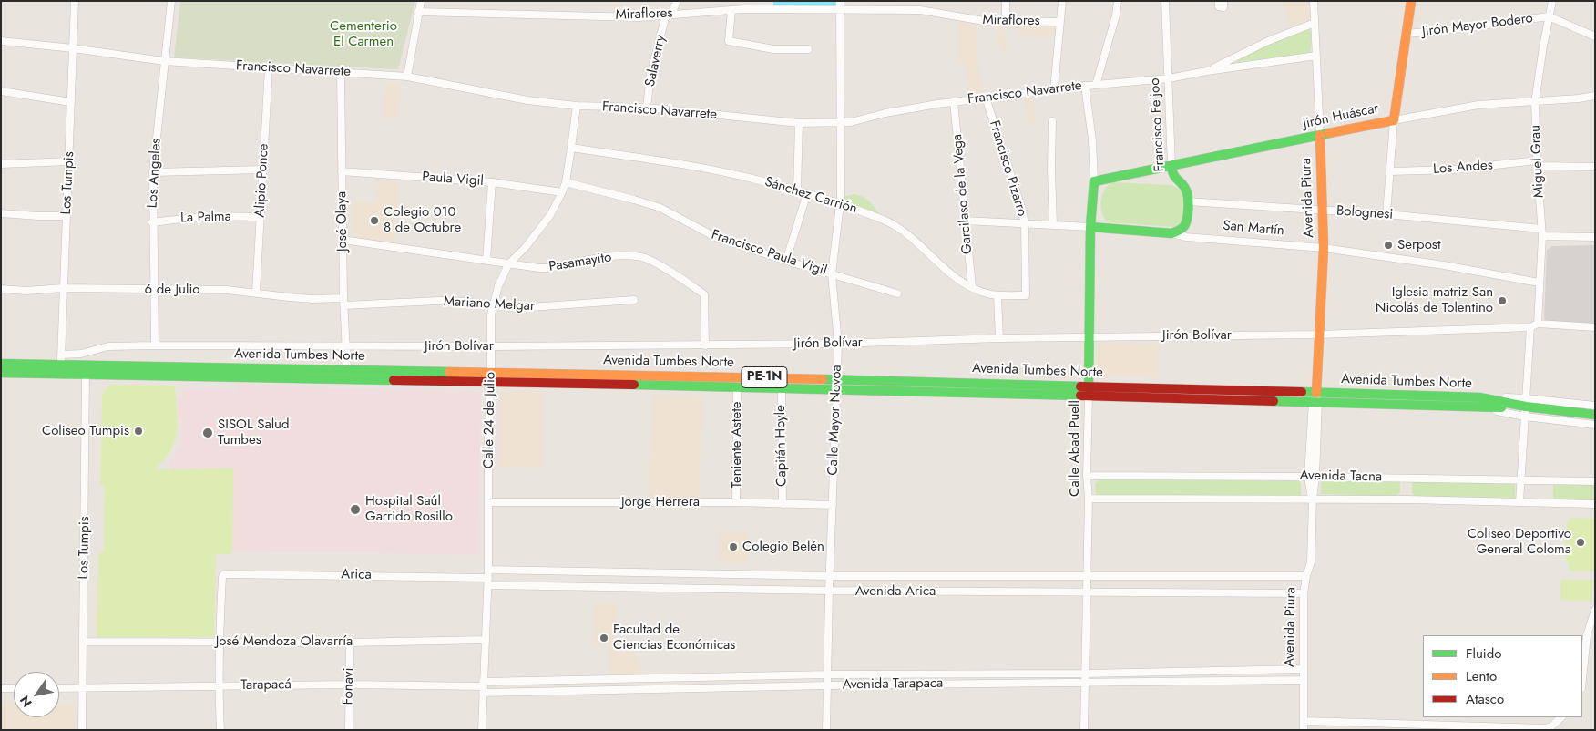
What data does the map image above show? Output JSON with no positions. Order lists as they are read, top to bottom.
{
  "streets": {
    "main road": [
      "Jirón Huáscar",
      "Francisco Feijoo",
      "Avenida Piura",
      "San Martín",
      "Avenida Tumbes Norte",
      "PE-1N",
      "Calle Abad Puell"
    ],
    "street": [
      "Miraflores",
      "Jirón Mayor Bodero",
      "Salaverry",
      "Francisco Navarrete",
      "Miguel Grau",
      "Los Andes",
      "Francisco Pizarro",
      "Los Angeles",
      "Paula Vigil",
      "Alipio Ponce",
      "Los Tumpis",
      "Garcilaso de la Vega",
      "Sánchez Carrión",
      "Bolognesi",
      "La Palma",
      "José Olaya",
      "Francisco Paula Vigil",
      "Pasamayito",
      "6 de Julio",
      "Mariano Melgar",
      "Jirón Bolívar",
      "Calle 24 de Julio",
      "Calle Mayor Novoa",
      "Teniente Astete",
      "Capitán Hoyle",
      "Avenida Tacna",
      "Jorge Herrera",
      "Arica",
      "Avenida Arica",
      "José Mendoza Olavarría",
      "Avenida Tarapaca",
      "Tarapacá",
      "Fonavi"
    ]
  },
  "crossings": [
    ["Miraflores", "Salaverry"],
    ["Miraflores", "Calle Mayor Novoa"],
    ["Jirón Mayor Bodero", "Miguel Grau"],
    ["Salaverry", "Francisco Navarrete"],
    ["Francisco Navarrete", "Francisco Feijoo"],
    ["Francisco Navarrete", "Francisco Pizarro"],
    ["Francisco Navarrete", "Los Angeles"],
    ["Francisco Navarrete", "Alipio Ponce"],
    ["Francisco Navarrete", "Los Tumpis"],
    ["Francisco Navarrete", "Garcilaso de la Vega"],
    ["Francisco Navarrete", "Avenida Piura"],
    ["Francisco Navarrete", "José Olaya"],
    ["Francisco Navarrete", "Calle 24 de Julio"],
    ["Francisco Navarrete", "Calle Mayor Novoa"],
    ["Francisco Navarrete", "Calle Abad Puell"],
    ["Jirón Huáscar", "Francisco Feijoo"],
    ["Jirón Huáscar", "Miguel Grau"],
    ["Jirón Huáscar", "Avenida Piura"],
    ["Jirón Huáscar", "Calle Abad Puell"],
    ["Francisco Feijoo", "Bolognesi"],
    ["Miguel Grau", "Los Andes"],
    ["Miguel Grau", "Bolognesi"],
    ["Miguel Grau", "San Martín"],
    ["Miguel Grau", "Jirón Bolívar"],
    ["Francisco Pizarro", "Sánchez Carrión"],
    ["Francisco Pizarro", "San Martín"],
    ["Los Angeles", "La Palma"],
    ["Los Angeles", "6 de Julio"],
    ["Los Angeles", "Jirón Bolívar"],
    ["Paula Vigil", "José Olaya"],
    ["Paula Vigil", "Calle 24 de Julio"],
    ["Alipio Ponce", "La Palma"],
    ["Alipio Ponce", "6 de Julio"],
    ["Los Tumpis", "6 de Julio"],
    ["Los Tumpis", "Jirón Bolívar"],
    ["Los Tumpis", "Avenida Tumbes Norte"],
    ["Los Tumpis", "José Mendoza Olavarría"],
    ["Los Tumpis", "Tarapacá"],
    ["Garcilaso de la Vega", "Sánchez Carrión"],
    ["Garcilaso de la Vega", "San Martín"],
    ["Sánchez Carrión", "Calle 24 de Julio"],
    ["Sánchez Carrión", "Calle Mayor Novoa"],
    ["Avenida Piura", "Bolognesi"],
    ["Avenida Piura", "San Martín"],
    ["Avenida Piura", "Jirón Bolívar"],
    ["Avenida Piura", "Avenida Tumbes Norte"],
    ["Avenida Piura", "Avenida Tacna"],
    ["Avenida Piura", "Avenida Arica"],
    ["Avenida Piura", "Avenida Tarapaca"],
    ["José Olaya", "Pasamayito"],
    ["José Olaya", "6 de Julio"],
    ["José Olaya", "Mariano Melgar"],
    ["José Olaya", "Jirón Bolívar"],
    ["José Olaya", "Avenida Tumbes Norte"],
    ["San Martín", "Calle Abad Puell"],
    ["Francisco Paula Vigil", "Calle 24 de Julio"],
    ["Francisco Paula Vigil", "Calle Mayor Novoa"],
    ["Pasamayito", "Jirón Bolívar"],
    ["Pasamayito", "Calle 24 de Julio"],
    ["6 de Julio", "Mariano Melgar"],
    ["Mariano Melgar", "Calle 24 de Julio"],
    ["Jirón Bolívar", "Calle 24 de Julio"],
    ["Jirón Bolívar", "Calle Mayor Novoa"],
    ["Jirón Bolívar", "Calle Abad Puell"],
    ["Avenida Tumbes Norte", "Calle 24 de Julio"],
    ["Avenida Tumbes Norte", "Calle Mayor Novoa"],
    ["Avenida Tumbes Norte", "Teniente Astete"],
    ["Avenida Tumbes Norte", "Capitán Hoyle"],
    ["Avenida Tumbes Norte", "Calle Abad Puell"],
    ["Calle 24 de Julio", "Jorge Herrera"],
    ["Calle 24 de Julio", "Arica"],
    ["Calle 24 de Julio", "Avenida Arica"],
    ["Calle 24 de Julio", "José Mendoza Olavarría"],
    ["Calle 24 de Julio", "Avenida Tarapaca"],
    ["Calle 24 de Julio", "Tarapacá"],
    ["Calle Mayor Novoa", "Jorge Herrera"],
    ["Calle Mayor Novoa", "Avenida Arica"],
    ["Calle Mayor Novoa", "Avenida Tarapaca"],
    ["Teniente Astete", "Jorge Herrera"],
    ["Capitán Hoyle", "Jorge Herrera"],
    ["Calle Abad Puell", "Avenida Tacna"],
    ["Calle Abad Puell", "Avenida Arica"],
    ["Calle Abad Puell", "Avenida Tarapaca"],
    ["Arica", "Avenida Arica"],
    ["Arica", "José Mendoza Olavarría"],
    ["José Mendoza Olavarría", "Fonavi"],
    ["Avenida Tarapaca", "Tarapacá"],
    ["Tarapacá", "Fonavi"]
  ],
  "parks": ["Cementerio El Carmen"],
  "places": [
    "Colegio 010 8 de Octubre",
    "Serpost",
    "Iglesia matriz San Nicolás de Tolentino",
    "Coliseo Tumpis",
    "SISOL Salud Tumbes",
    "Hospital Saúl Garrido Rosillo",
    "Coliseo Deportivo General Coloma",
    "Colegio Belén",
    "Facultad de Ciencias Económicas"
  ],
  "legend": ["Fluido", "Lento", "Atasco"],
  "north": "bottom left"
}
